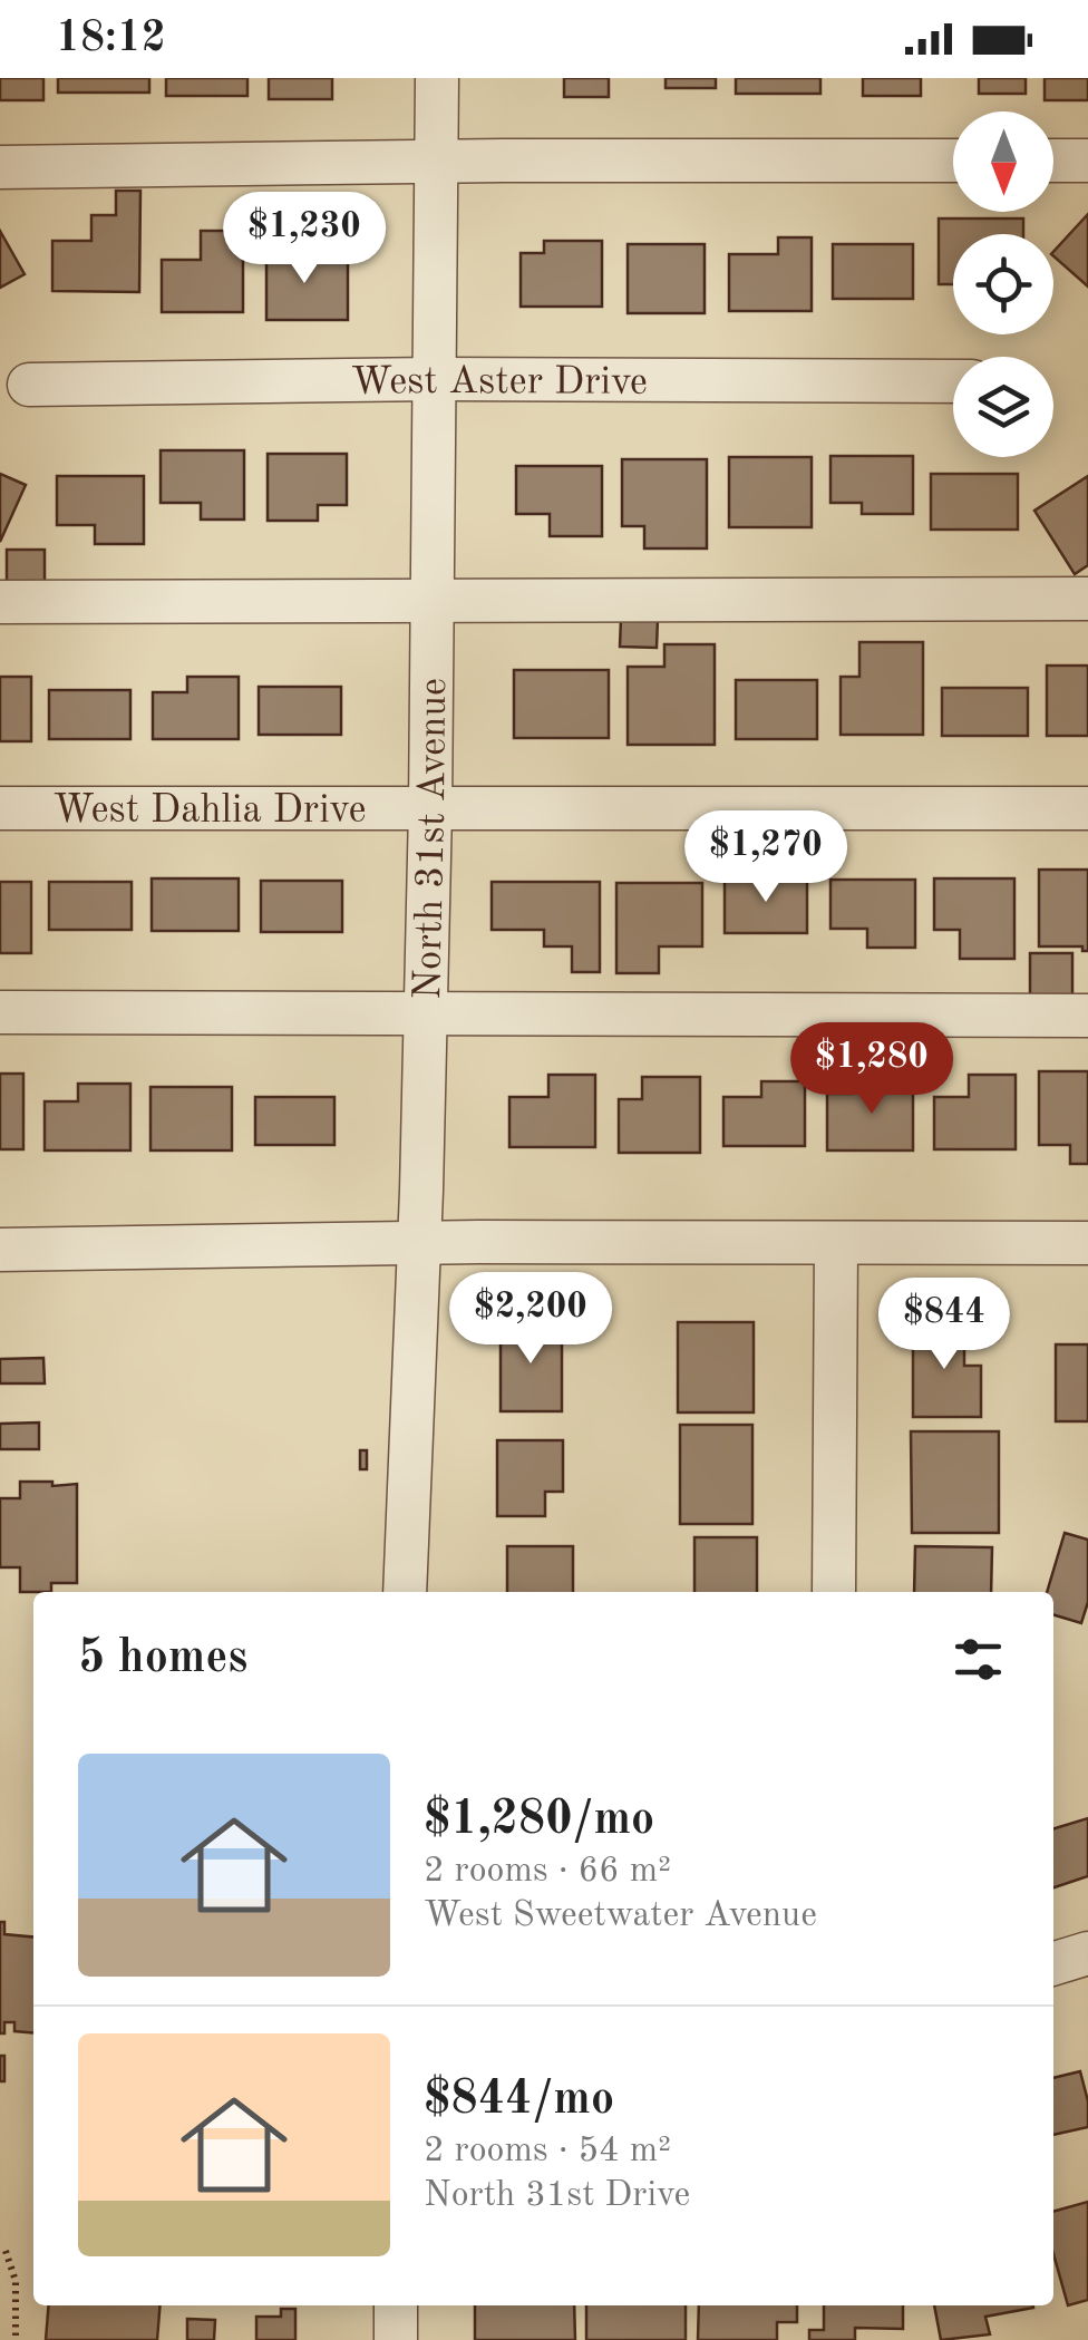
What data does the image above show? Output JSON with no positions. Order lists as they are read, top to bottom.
{
  "streets": {
    "street": ["West Aster Drive", "West Dahlia Drive", "North 31st Avenue"]
  },
  "crossings": [
    ["West Aster Drive", "North 31st Avenue"],
    ["West Dahlia Drive", "North 31st Avenue"]
  ],
  "north": "bottom",
  "page": {
    "status": "18:12",
    "price": [
      "$1,230",
      "$1,270",
      "$1,280",
      "$2,200",
      "$844"
    ],
    "heading": "5 homes",
    "list": [
      {
        "name": "$1,280/mo",
        "note": "2 rooms · 66 m² · West Sweetwater Avenue"
      },
      {
        "name": "$844/mo",
        "note": "2 rooms · 54 m² · North 31st Drive"
      }
    ]
  }
}
